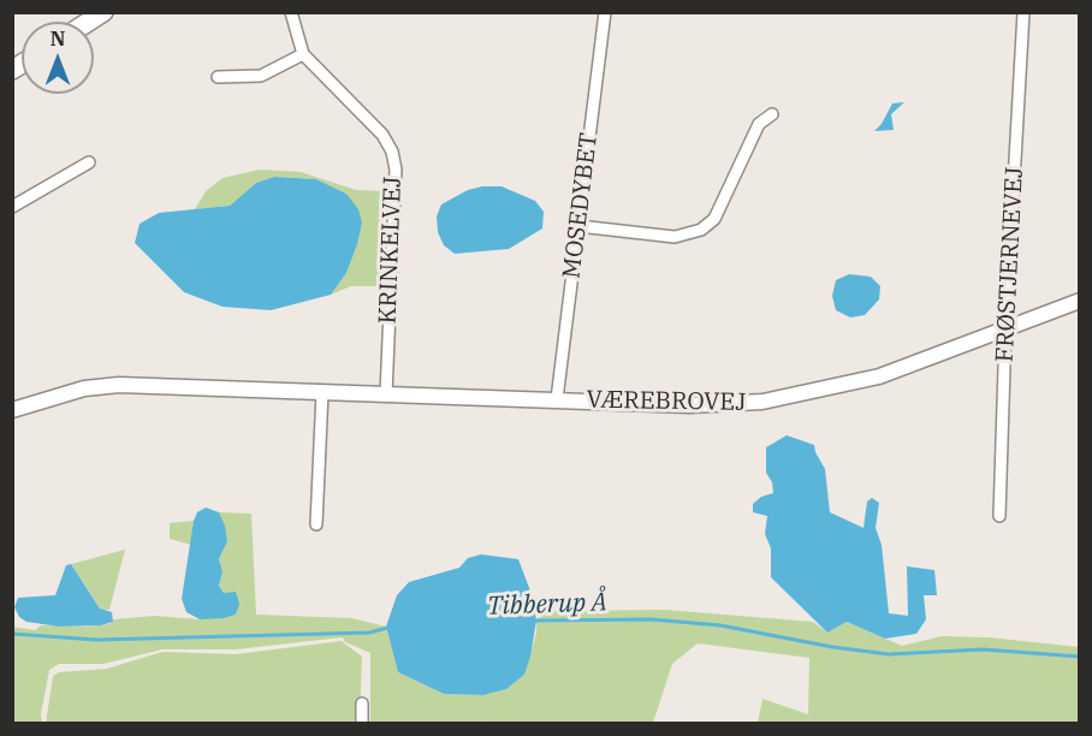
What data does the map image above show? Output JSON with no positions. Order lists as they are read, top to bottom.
{
  "streets": {
    "street": [
      "MOSEDYBET",
      "KRINKELVEJ",
      "FRØSTJERNEVEJ",
      "VÆREBROVEJ"
    ]
  },
  "crossings": [
    ["MOSEDYBET", "VÆREBROVEJ"],
    ["KRINKELVEJ", "VÆREBROVEJ"],
    ["FRØSTJERNEVEJ", "VÆREBROVEJ"]
  ],
  "water": ["Tibberup Å"],
  "north": "top"
}
